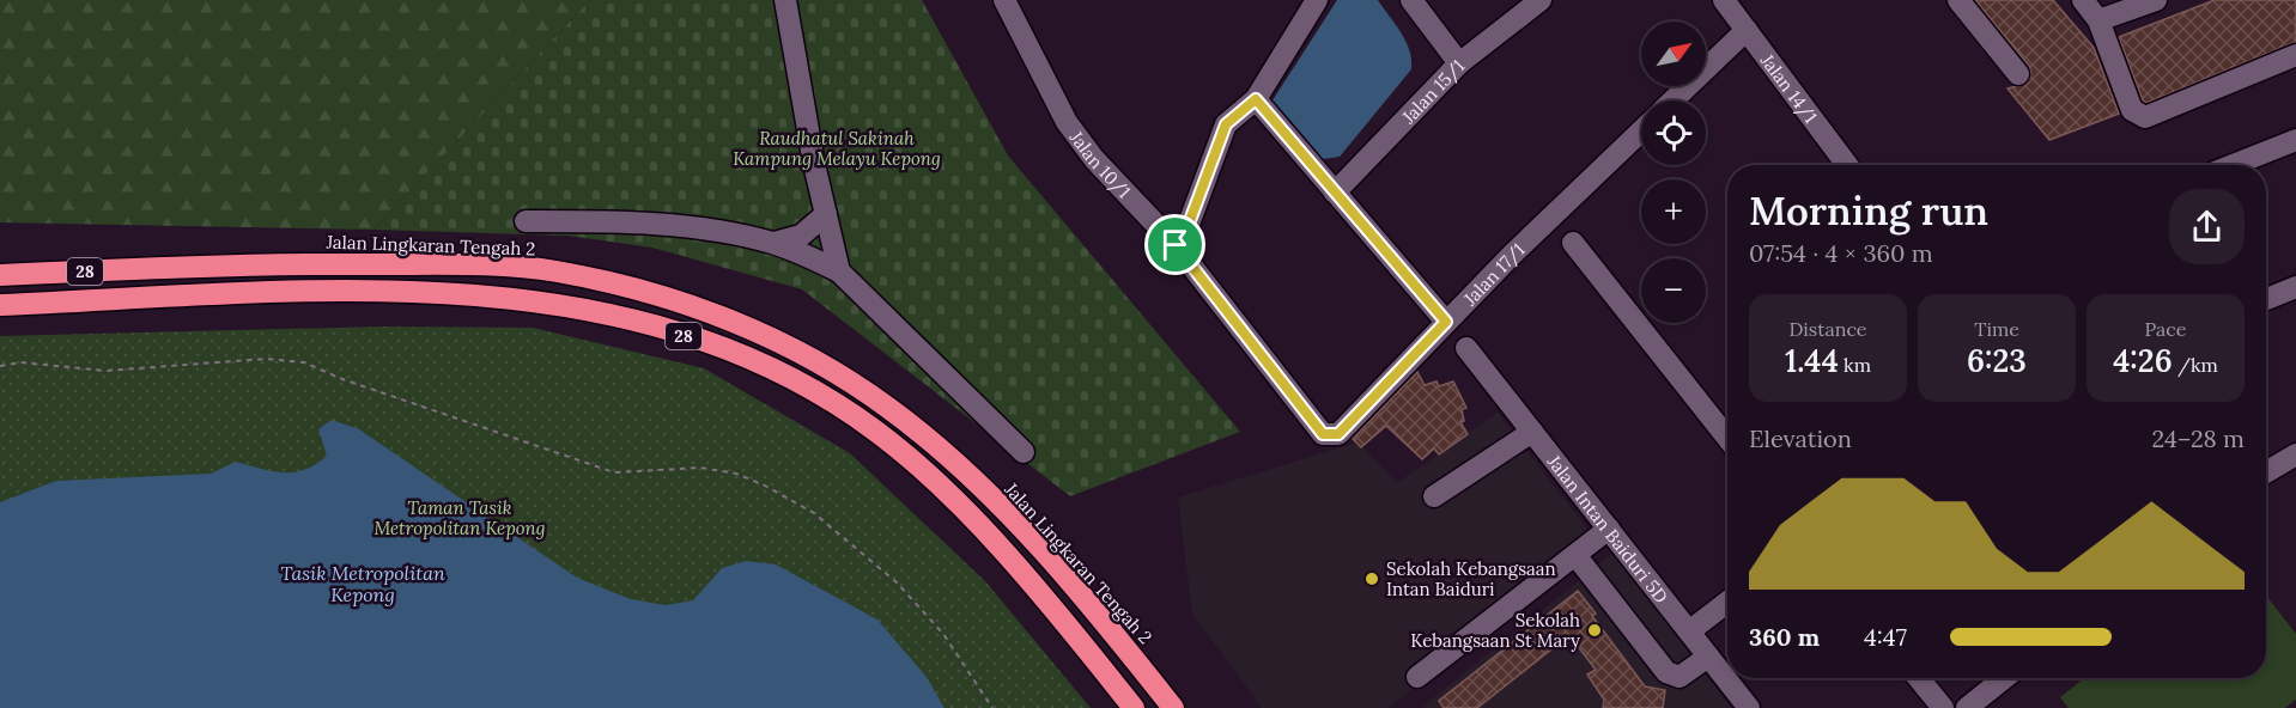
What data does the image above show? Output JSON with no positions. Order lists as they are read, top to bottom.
{
  "streets": {
    "highway": ["Jalan Lingkaran Tengah 2", "28"],
    "street": [
      "Jalan 14/1",
      "Jalan 15/1",
      "Jalan 10/1",
      "Jalan 17/1",
      "Jalan Intan Baiduri 5D"
    ]
  },
  "crossings": [
    ["Jalan 10/1", "Jalan 17/1"]
  ],
  "water": ["Tasik Metropolitan Kepong"],
  "parks": ["Raudhatul Sakinah Kampung Melayu Kepong", "Taman Tasik Metropolitan Kepong"],
  "places": ["Sekolah Kebangsaan Intan Baiduri", "Sekolah Kebangsaan St Mary"],
  "north": "top right",
  "page": {
    "map_buttons": ["+", "−"],
    "heading": ["Morning run", "07:54 · 4 × 360 m"],
    "stats": [
      ["Distance", "1.44 km"],
      ["Time", "6:23"],
      ["Pace", "4:26 /km"]
    ],
    "chart": ["Elevation", "24–28 m"],
    "list": [
      {
        "name": "360 m",
        "note": "4:47"
      }
    ]
  }
}
